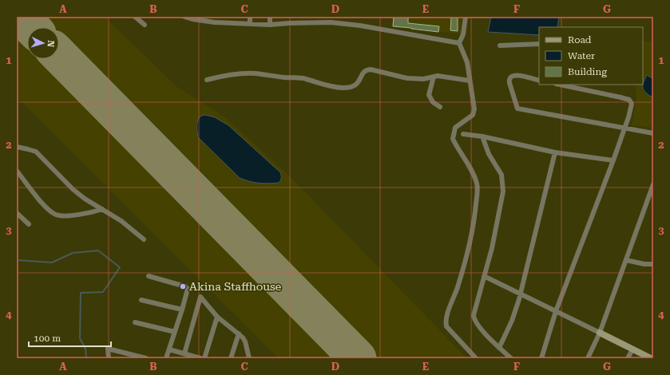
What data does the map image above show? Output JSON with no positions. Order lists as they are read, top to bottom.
{
  "places": ["Akina Staffhouse"],
  "legend": ["Road", "Water", "Building"],
  "scale_bar": "100 m",
  "north": "right",
  "grid": {
    "columns": [
      "A",
      "B",
      "C",
      "D",
      "E",
      "F",
      "G"
    ],
    "rows": [
      "1",
      "2",
      "3",
      "4"
    ]
  }
}
